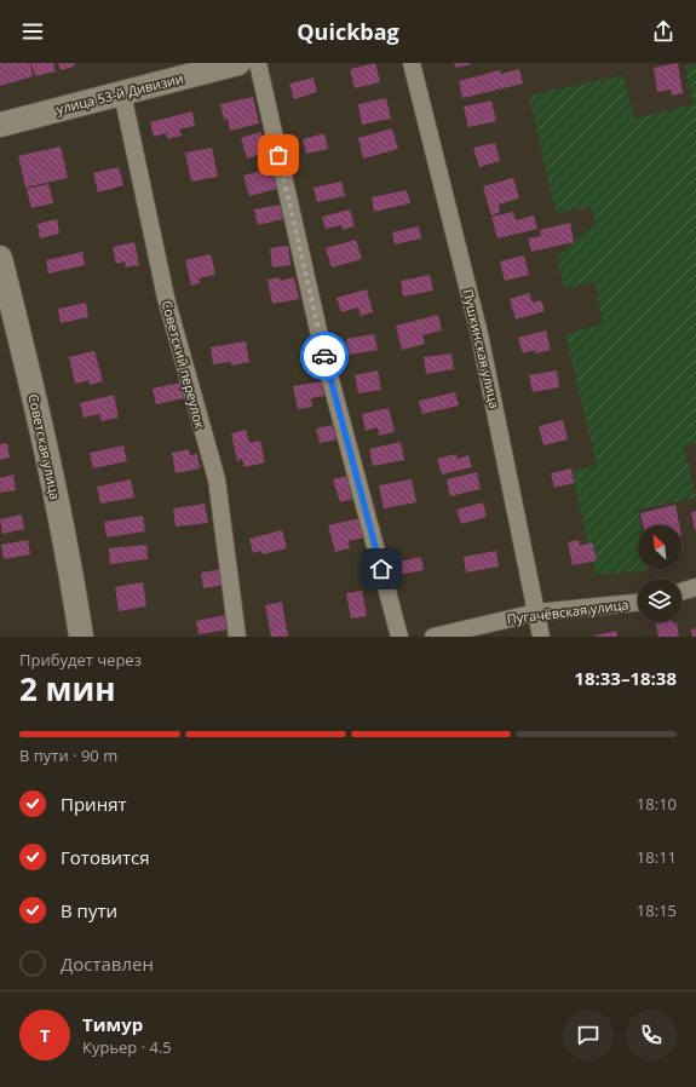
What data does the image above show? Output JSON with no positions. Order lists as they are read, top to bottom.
{
  "streets": {
    "main road": ["улица 53-й Дивизии", "Советская улица"],
    "street": ["Пушкинская улица", "Советский переулок", "Пугачёвская улица"]
  },
  "crossings": [
    ["улица 53-й Дивизии", "Советский переулок"],
    ["Пушкинская улица", "Пугачёвская улица"]
  ],
  "north": "top left",
  "page": {
    "header": "Quickbag",
    "heading": ["2 мин", "Прибудет через", "18:33–18:38"],
    "panel": ["Тимур", "Курьер · 4.5"],
    "bar": "В пути · 90 m",
    "list": [
      ["Принят", "18:10"],
      ["Готовится", "18:11"],
      ["В пути", "18:15"],
      "Доставлен"
    ],
    "round": "Т"
  }
}
